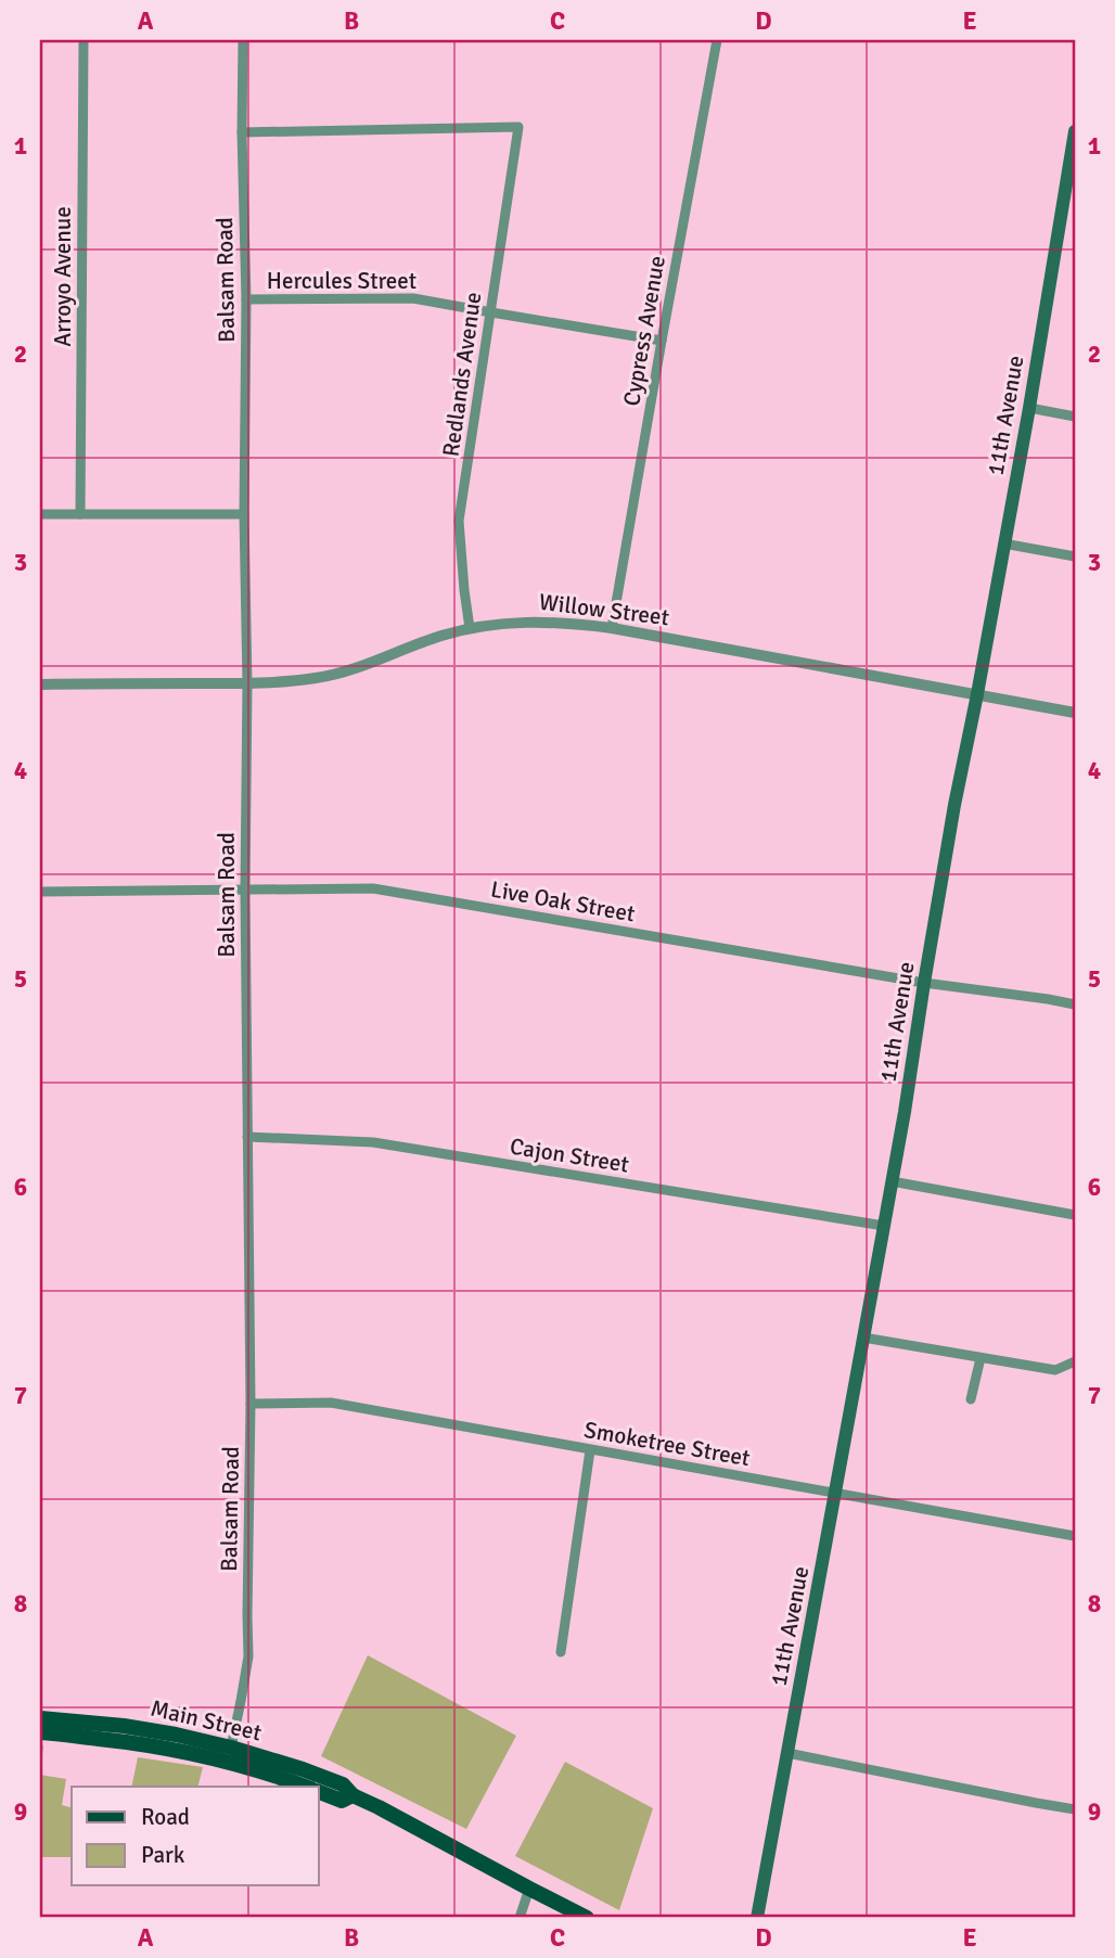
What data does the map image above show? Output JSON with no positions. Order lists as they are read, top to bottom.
{
  "streets": {
    "main road": ["11th Avenue", "Main Street"],
    "street": [
      "Arroyo Avenue",
      "Balsam Road",
      "Hercules Street",
      "Cypress Avenue",
      "Redlands Avenue",
      "Willow Street",
      "Live Oak Street",
      "Cajon Street",
      "Smoketree Street"
    ]
  },
  "crossings": [
    ["Balsam Road", "Hercules Street"],
    ["Balsam Road", "Redlands Avenue"],
    ["Balsam Road", "Willow Street"],
    ["Balsam Road", "Live Oak Street"],
    ["Balsam Road", "Cajon Street"],
    ["Balsam Road", "Smoketree Street"],
    ["Balsam Road", "Main Street"],
    ["Hercules Street", "Cypress Avenue"],
    ["Hercules Street", "Redlands Avenue"],
    ["Cypress Avenue", "Willow Street"],
    ["Redlands Avenue", "Willow Street"],
    ["11th Avenue", "Willow Street"],
    ["11th Avenue", "Live Oak Street"],
    ["11th Avenue", "Cajon Street"],
    ["11th Avenue", "Smoketree Street"]
  ],
  "legend": ["Road", "Park"],
  "grid": {
    "columns": [
      "A",
      "B",
      "C",
      "D",
      "E"
    ],
    "rows": [
      "1",
      "2",
      "3",
      "4",
      "5",
      "6",
      "7",
      "8",
      "9"
    ]
  }
}
